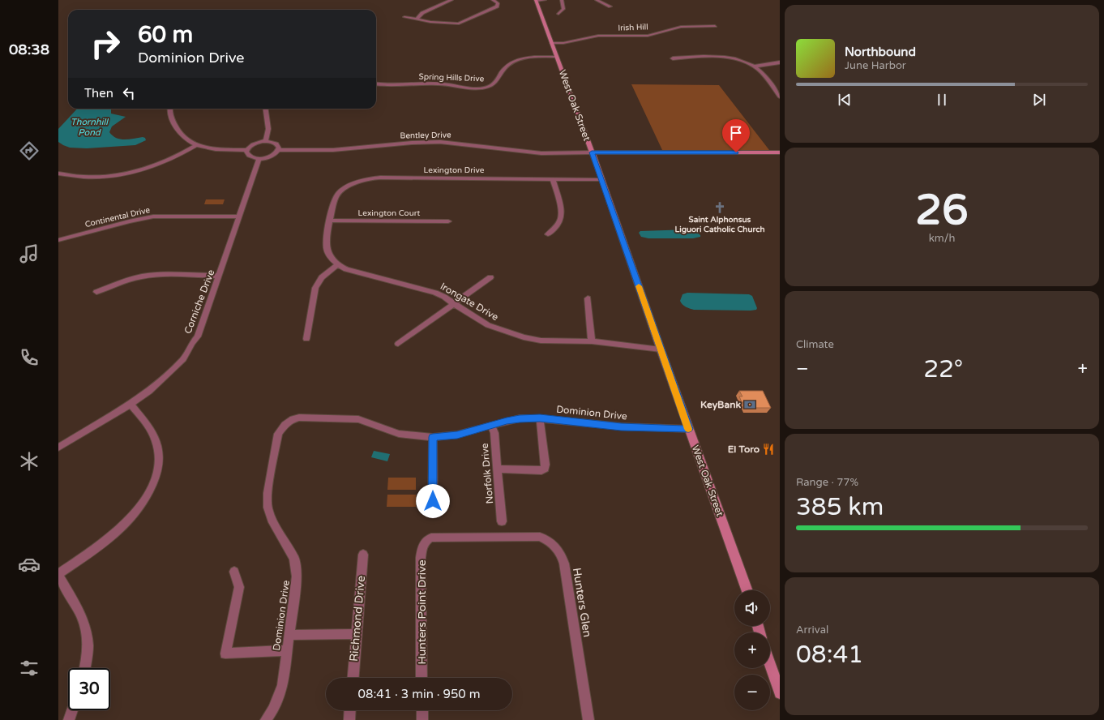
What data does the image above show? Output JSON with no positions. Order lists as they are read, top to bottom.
{
  "streets": {
    "main road": ["West Oak Street"],
    "street": [
      "Irish Hill",
      "Spring Hills Drive",
      "Bentley Drive",
      "Lexington Drive",
      "Lexington Court",
      "Continental Drive",
      "Corniche Drive",
      "Irongate Drive",
      "Dominion Drive",
      "Norfolk Drive",
      "Hunters Glen",
      "Hunters Point Drive",
      "Richmond Drive"
    ]
  },
  "crossings": [
    ["Irish Hill", "West Oak Street"],
    ["Spring Hills Drive", "West Oak Street"],
    ["West Oak Street", "Bentley Drive"],
    ["West Oak Street", "Lexington Drive"],
    ["West Oak Street", "Irongate Drive"],
    ["West Oak Street", "Dominion Drive"],
    ["Lexington Drive", "Lexington Court"],
    ["Continental Drive", "Corniche Drive"],
    ["Dominion Drive", "Norfolk Drive"],
    ["Hunters Glen", "Hunters Point Drive"]
  ],
  "water": ["Thornhill Pond"],
  "places": {
    "church": ["Saint Alphonsus Liguori Catholic Church"],
    "bank": ["KeyBank"],
    "restaurant": ["El Toro"]
  },
  "page": {
    "tabs": "08:38",
    "turn": ["60 m", "Dominion Drive"],
    "song": ["Northbound", "June Harbor"],
    "then": "Then",
    "tile": [
      ["26", "km/h"],
      "Climate",
      ["Range · 77%", "385 km"],
      ["Arrival", "08:41"]
    ],
    "heat": ["−", "22°", "+"],
    "map_buttons": ["+", "−"],
    "limit": "30",
    "trip": "08:41 · 3 min · 950 m"
  }
}
